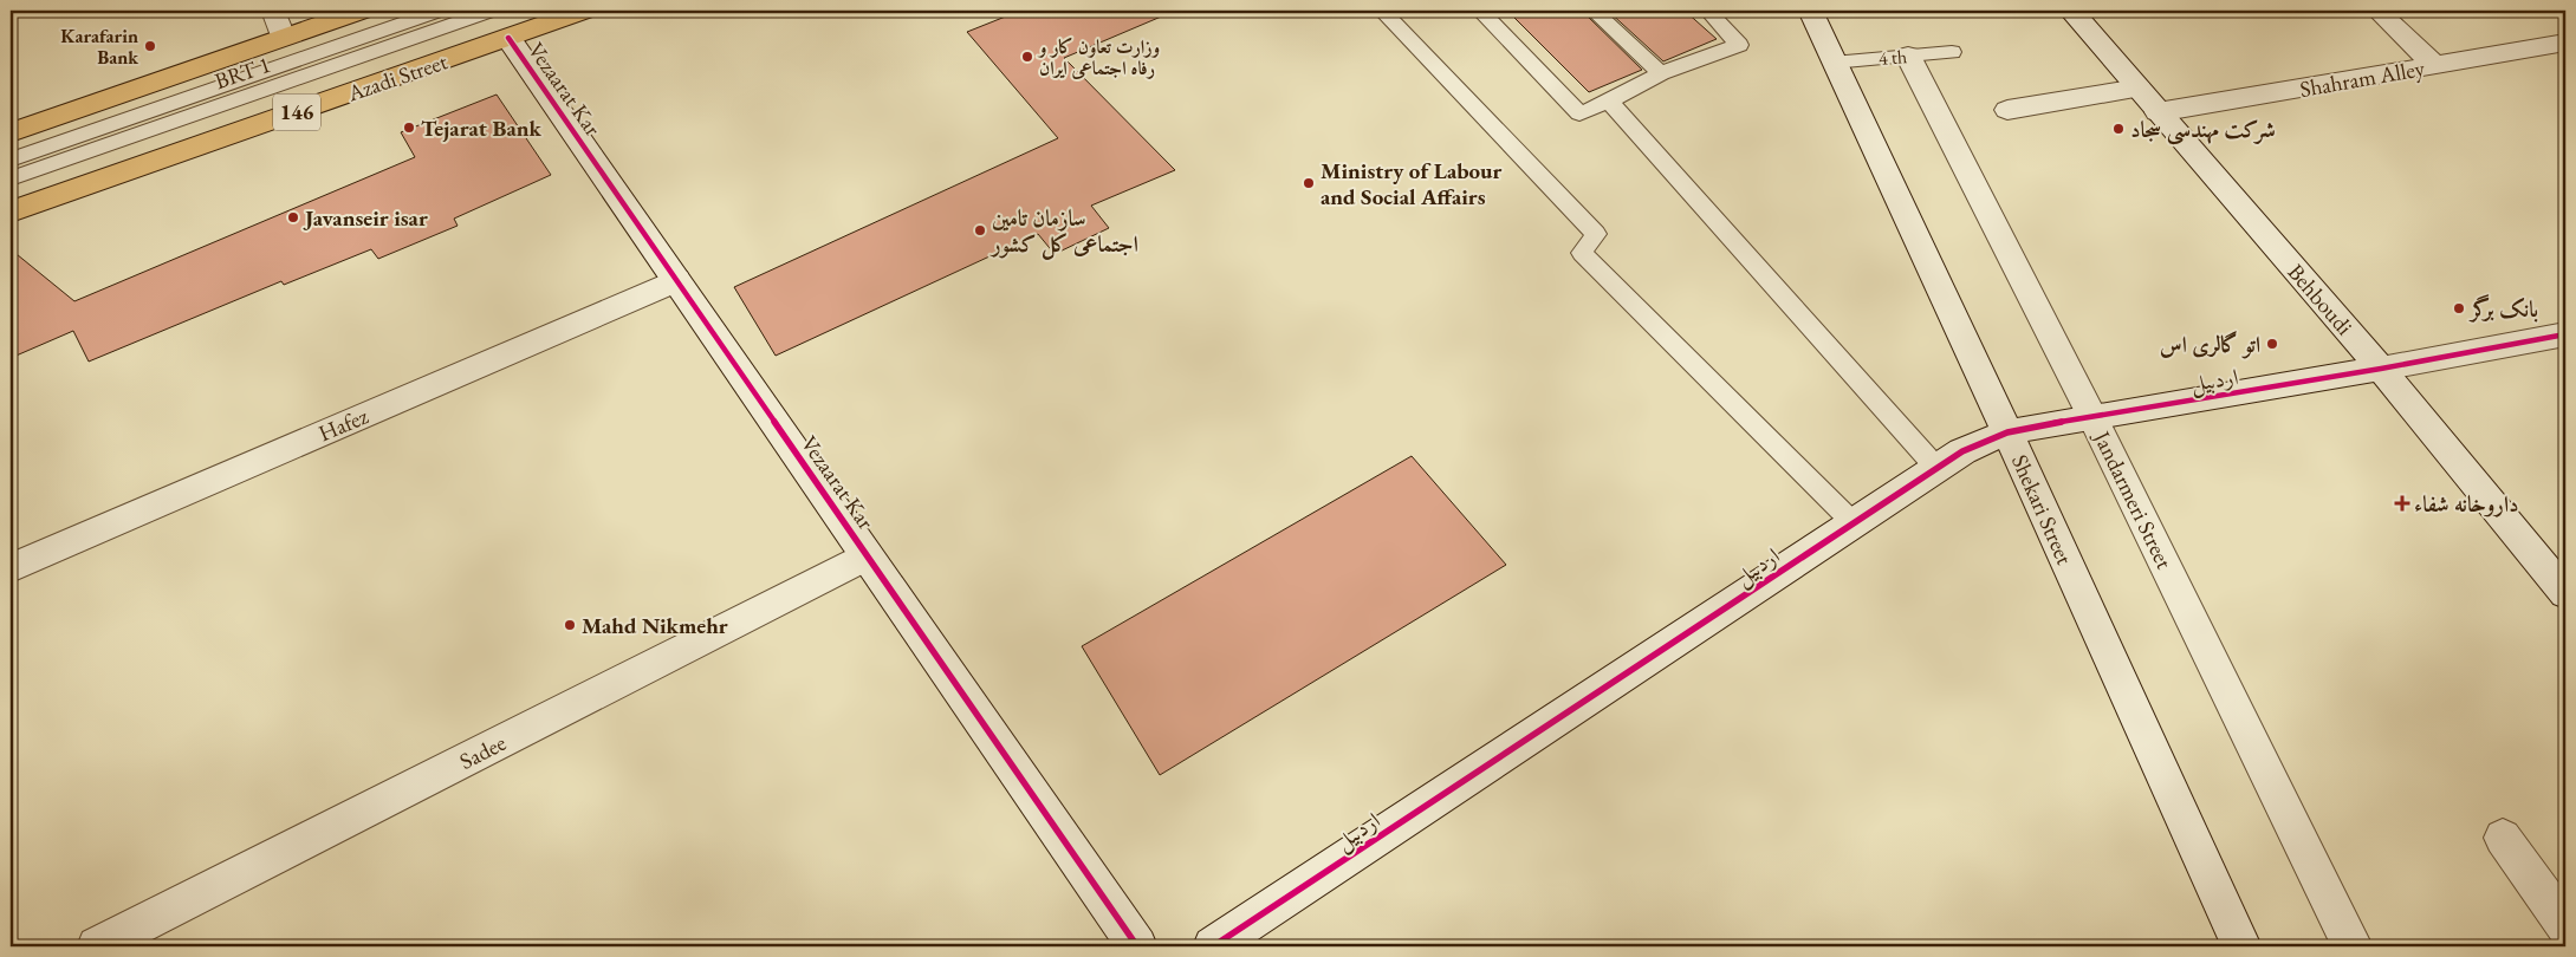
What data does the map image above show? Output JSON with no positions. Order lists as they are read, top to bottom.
{
  "streets": {
    "main road": ["Azadi Street", "146"],
    "street": [
      "Shahram Alley",
      "Vezaarat Kar",
      "Behboudi",
      "اردبیل",
      "Hafez",
      "Jandarmeri Street",
      "Shekari Street",
      "Sadee"
    ],
    "lane": ["4 th", "BRT 1"]
  },
  "crossings": [
    ["4 th", "Jandarmeri Street"],
    ["4 th", "Shekari Street"],
    ["Azadi Street", "Vezaarat Kar"],
    ["Shahram Alley", "Behboudi"],
    ["Vezaarat Kar", "Hafez"],
    ["Vezaarat Kar", "Sadee"],
    ["Behboudi", "اردبیل"],
    ["اردبیل", "Jandarmeri Street"],
    ["اردبیل", "Shekari Street"]
  ],
  "places": {
    "other": [
      "Karafarin Bank",
      "وزارت تعاون کار و رفاه اجتماعی ایران",
      "Tejarat Bank",
      "شرکت مهندسی سجاد",
      "Ministry of Labour and Social Affairs",
      "Javanseir isar",
      "سازمان تامین اجتماعی کل کشور",
      "بانک برگر",
      "اتو گالری اس",
      "Mahd Nikmehr"
    ],
    "health": ["داروخانه شفاء"]
  }
}
